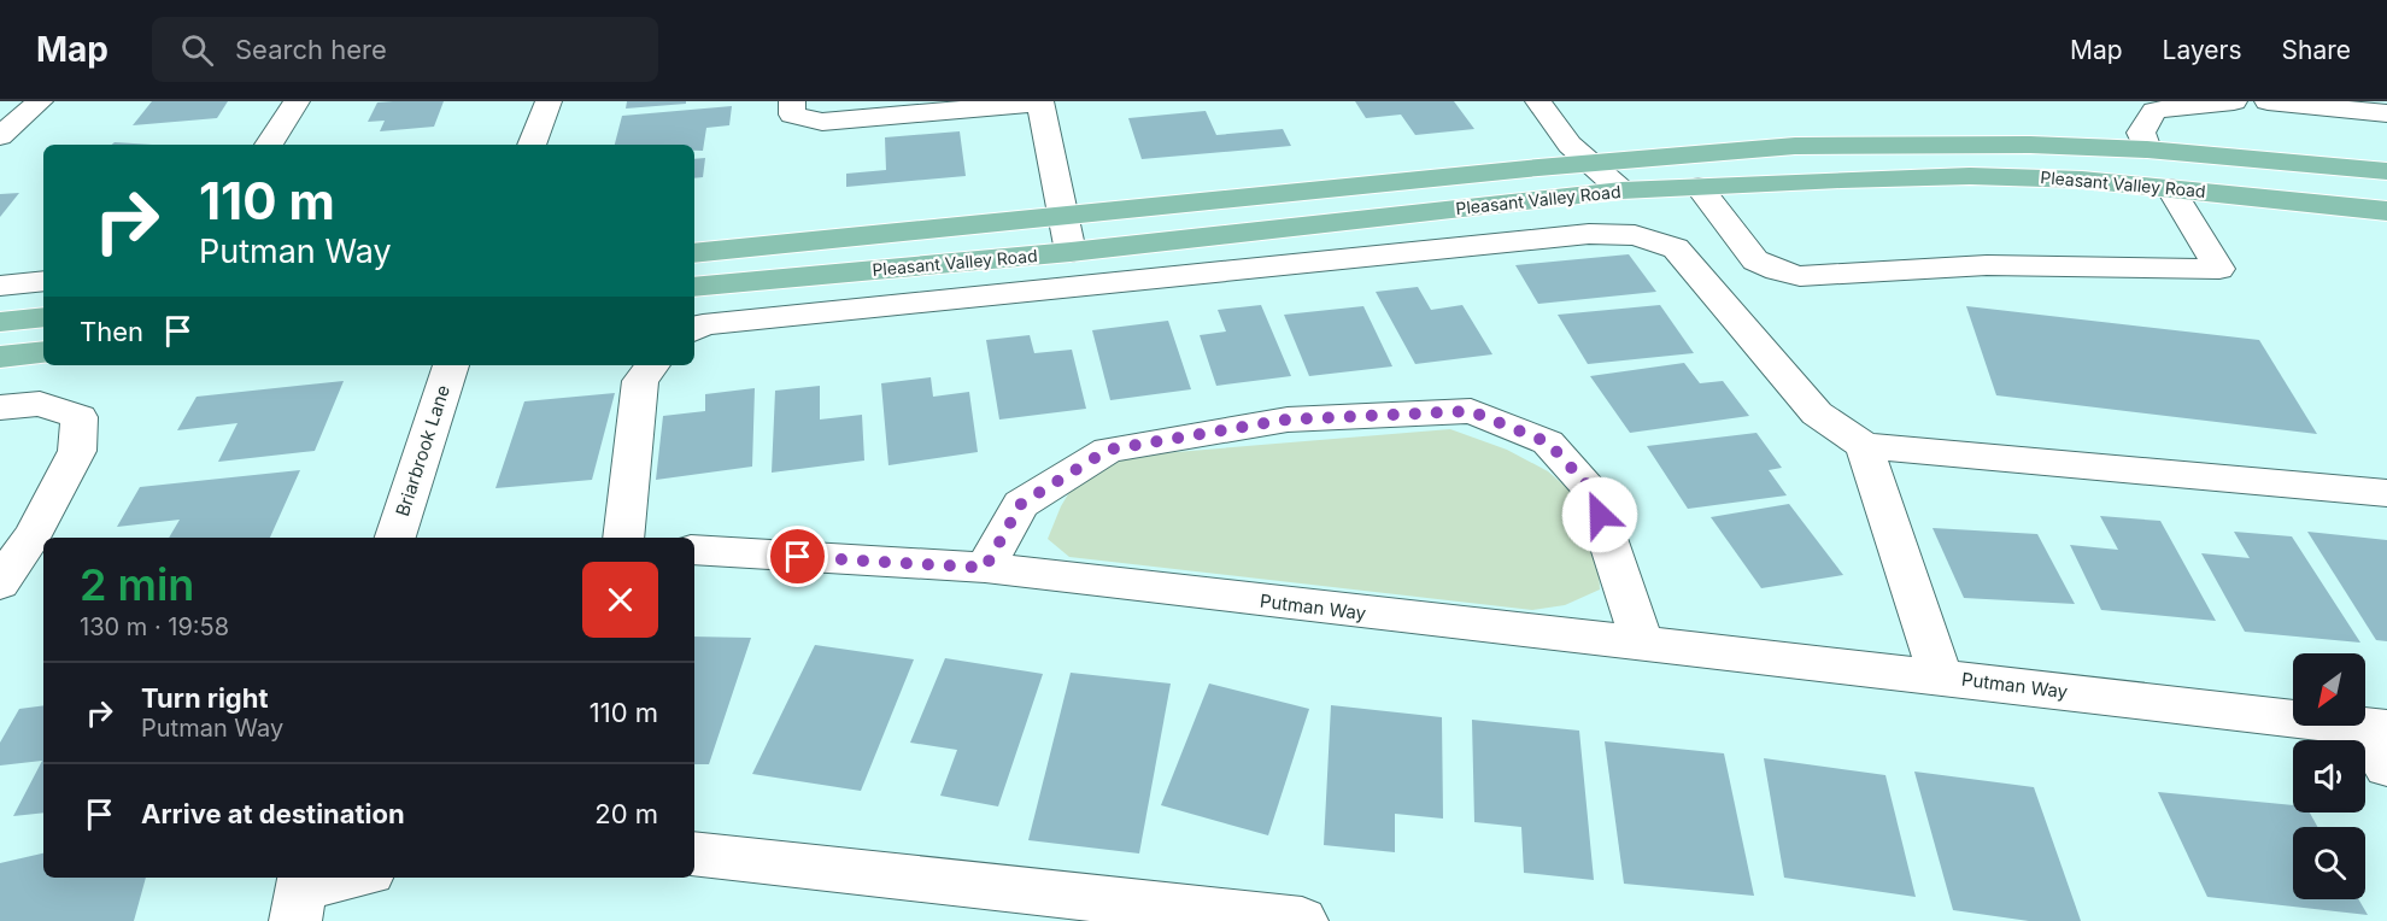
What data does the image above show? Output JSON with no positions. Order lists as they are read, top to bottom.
{
  "streets": {
    "main road": ["Pleasant Valley Road"],
    "street": ["Briarbrook Lane", "Putman Way"]
  },
  "north": "bottom left",
  "page": {
    "header": "Map",
    "search": "Search here",
    "nav": ["Map", "Layers", "Share"],
    "turn": ["110 m", "Putman Way"],
    "then": "Then",
    "heading": ["2 min", "130 m · 19:58"],
    "list": [
      {
        "name": "Turn right",
        "note": "Putman Way",
        "value": "110 m"
      },
      {
        "name": "Arrive at destination",
        "value": "20 m"
      }
    ]
  }
}
